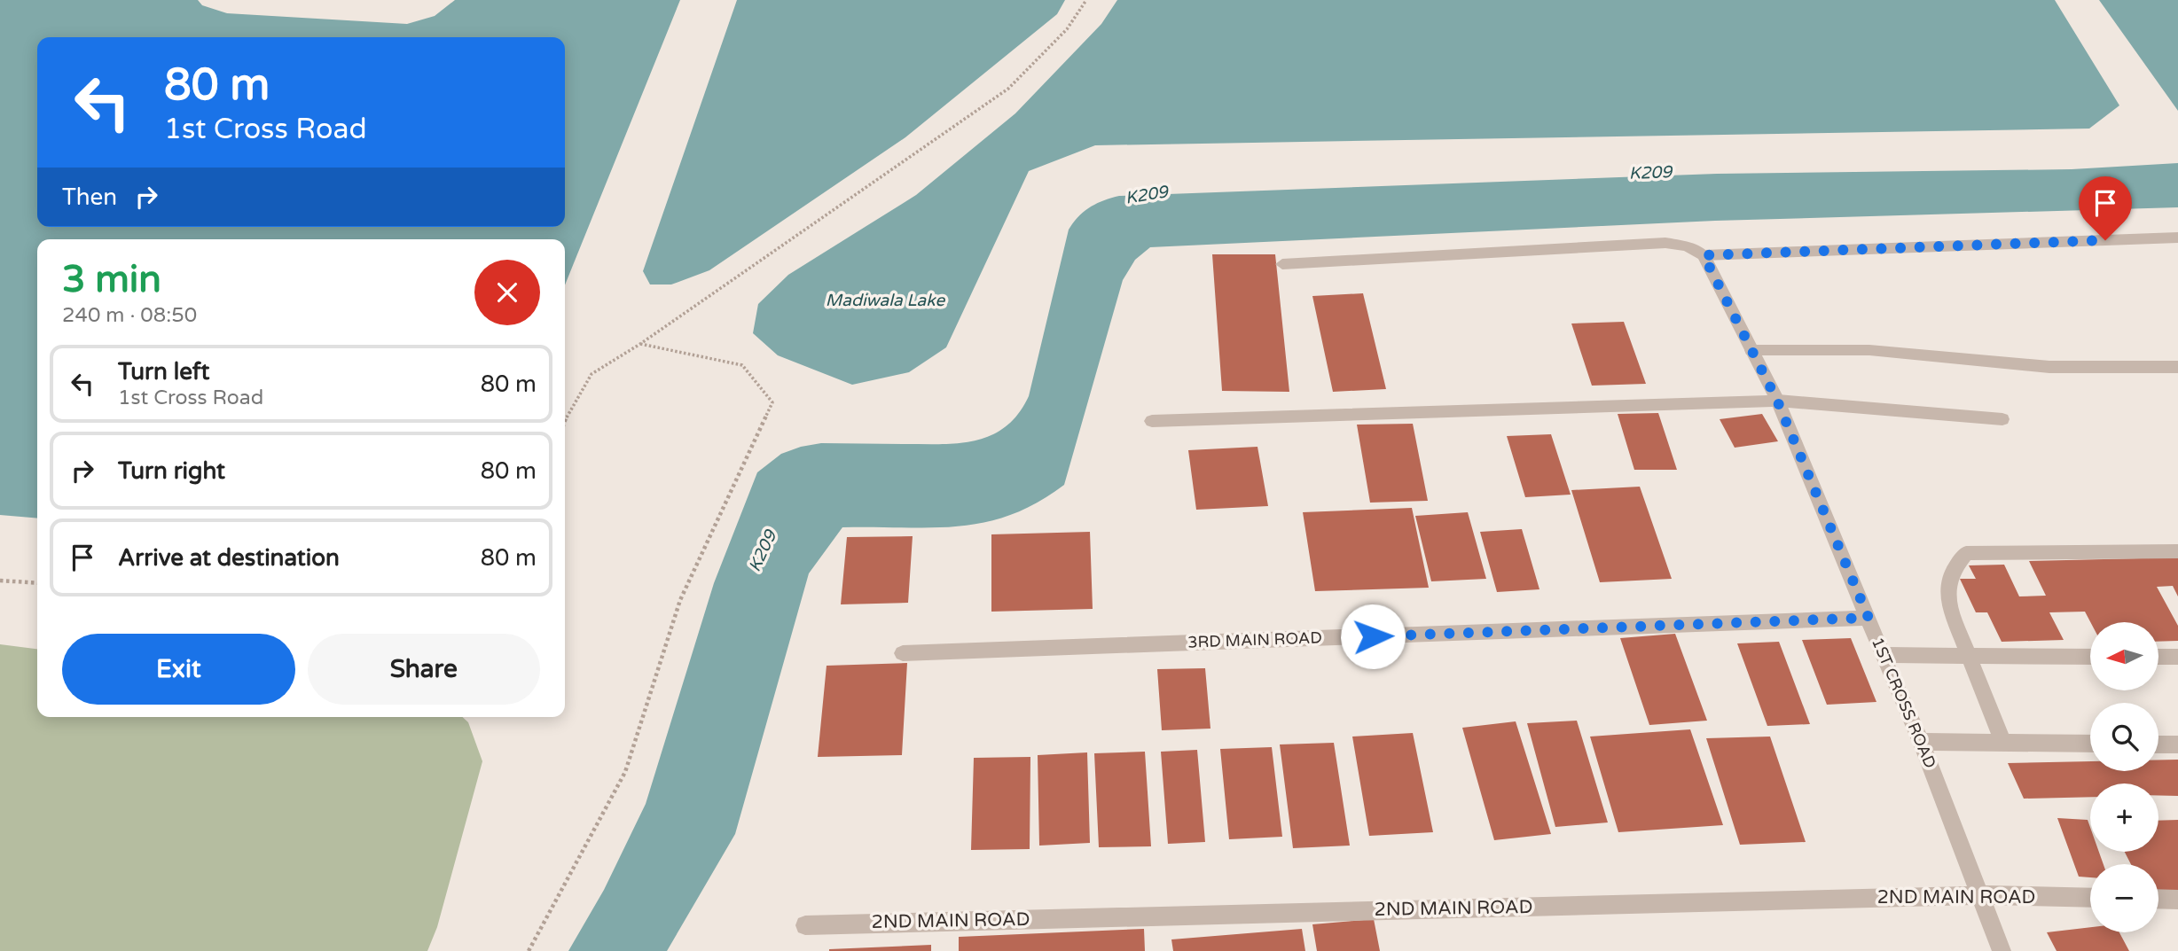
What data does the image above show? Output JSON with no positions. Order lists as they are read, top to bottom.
{
  "streets": {
    "street": ["3RD MAIN ROAD", "1ST CROSS ROAD", "2ND MAIN ROAD"]
  },
  "crossings": [
    ["3RD MAIN ROAD", "1ST CROSS ROAD"],
    ["1ST CROSS ROAD", "2ND MAIN ROAD"]
  ],
  "water": ["K209", "Madiwala Lake"],
  "north": "left",
  "page": {
    "turn": ["80 m", "1st Cross Road"],
    "then": "Then",
    "heading": ["3 min", "240 m · 08:50"],
    "list": [
      {
        "name": "Turn left",
        "note": "1st Cross Road",
        "value": "80 m"
      },
      {
        "name": "Turn right",
        "value": "80 m"
      },
      {
        "name": "Arrive at destination",
        "value": "80 m"
      }
    ],
    "buttons": ["Exit", "Share"],
    "map_buttons": ["+", "−"]
  }
}
